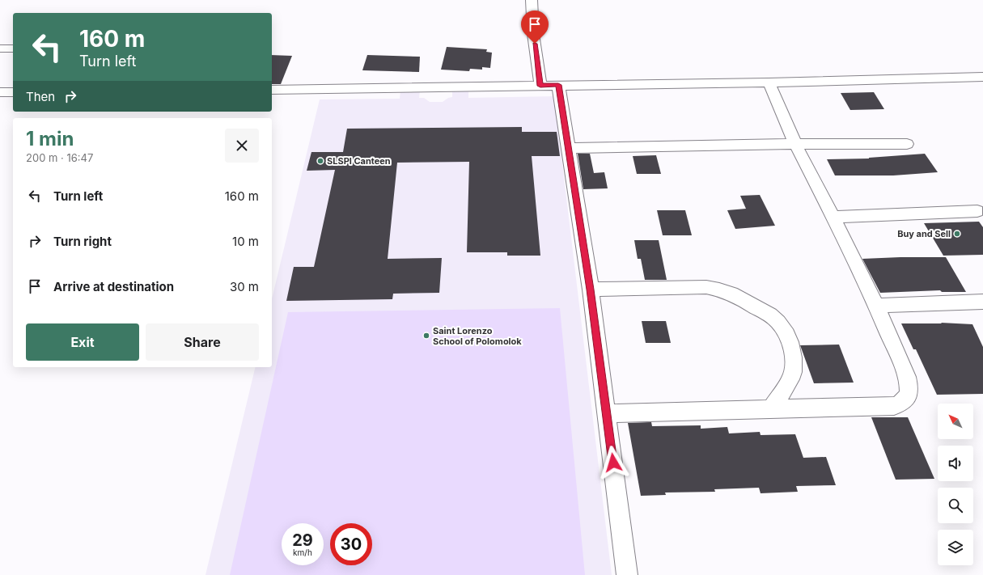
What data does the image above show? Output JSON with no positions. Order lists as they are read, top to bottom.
{
  "places": ["SLSPI Canteen", "Buy and Sell", "Saint Lorenzo School of Polomolok"],
  "north": "top left",
  "page": {
    "turn": ["160 m", "Turn left"],
    "then": "Then",
    "heading": ["1 min", "200 m · 16:47"],
    "list": [
      {
        "name": "Turn left",
        "value": "160 m"
      },
      {
        "name": "Turn right",
        "value": "10 m"
      },
      {
        "name": "Arrive at destination",
        "value": "30 m"
      }
    ],
    "buttons": ["Exit", "Share"],
    "speed": "29 km/h",
    "limit": "30"
  }
}
